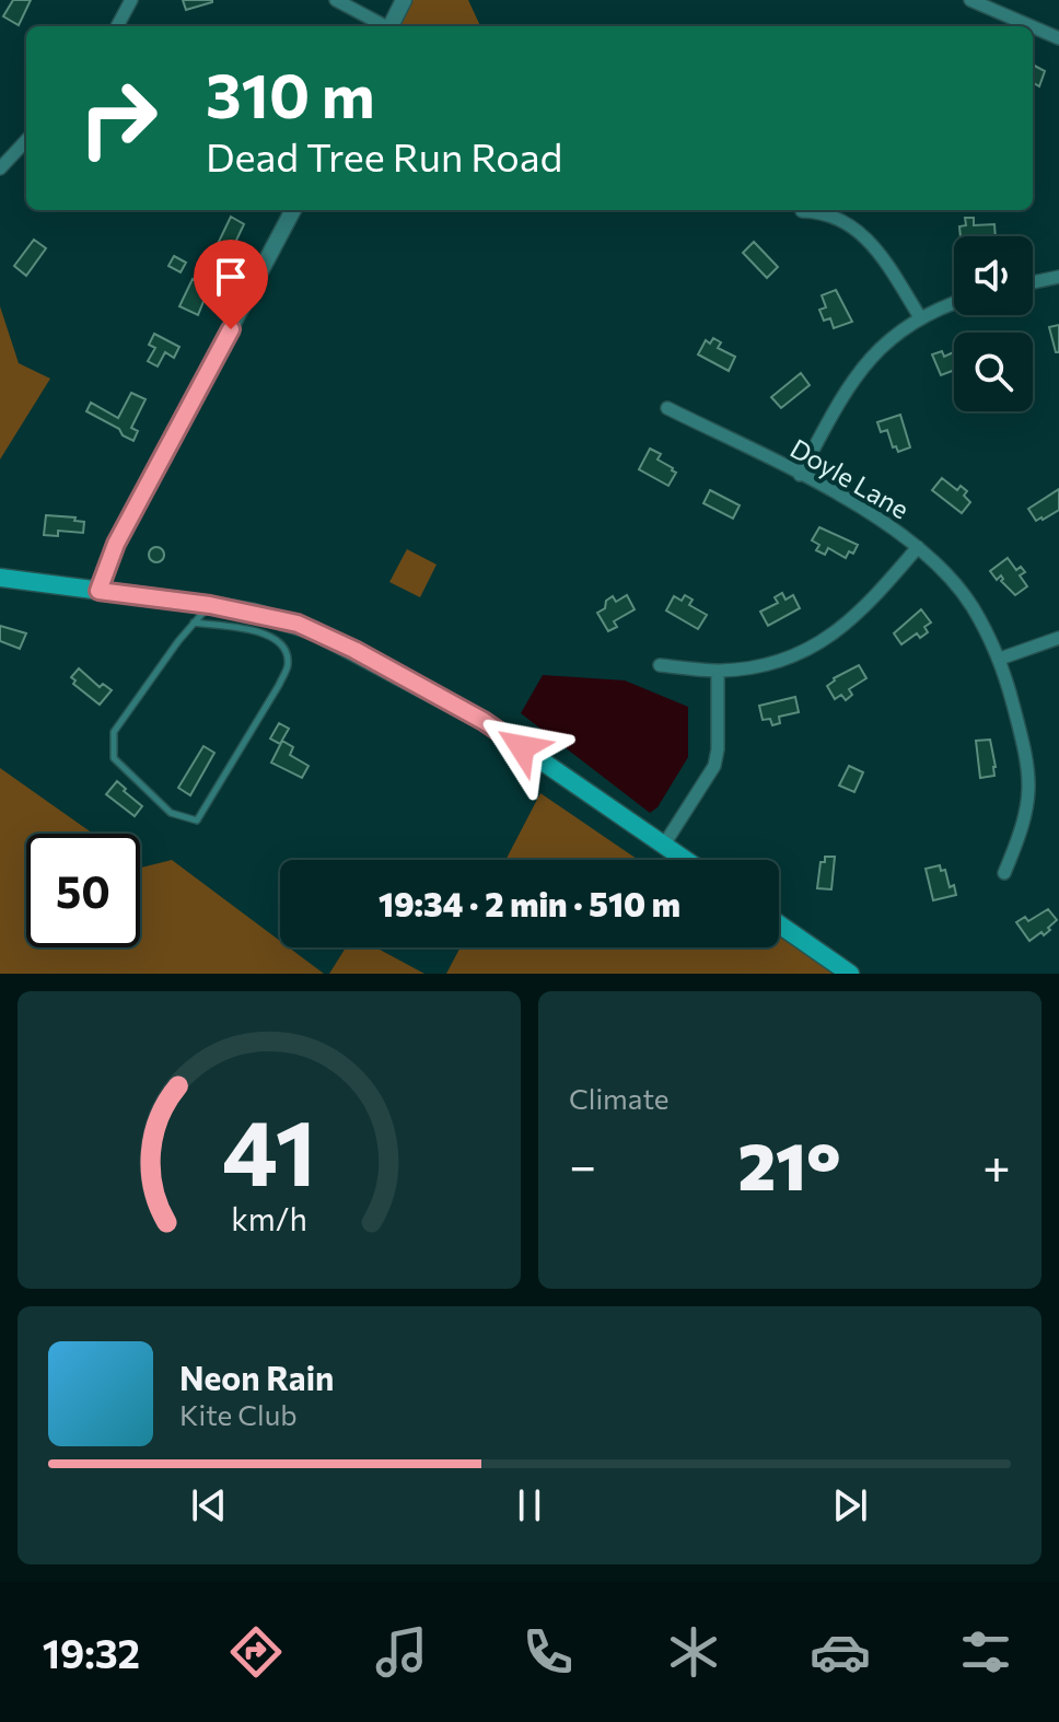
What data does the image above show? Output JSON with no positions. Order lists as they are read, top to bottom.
{
  "streets": {
    "street": ["Doyle Lane"]
  },
  "page": {
    "turn": ["310 m", "Dead Tree Run Road"],
    "limit": "50",
    "trip": "19:34 · 2 min · 510 m",
    "tile": "Climate",
    "heat": ["−", "21°", "+"],
    "song": ["Neon Rain", "Kite Club"],
    "tabs": "19:32",
    "gauge": ["41", "km/h"]
  }
}
